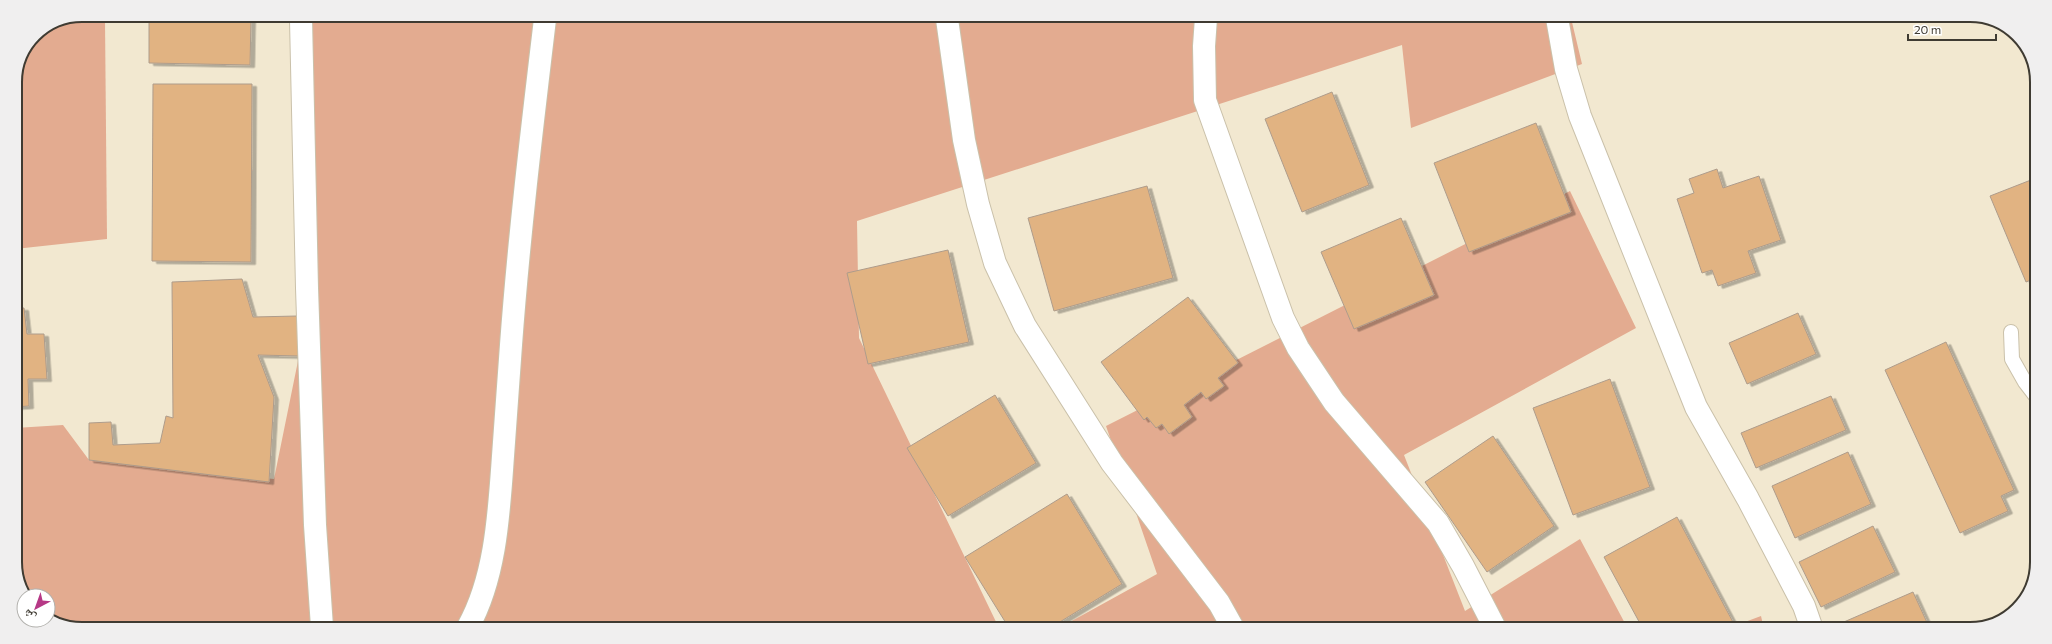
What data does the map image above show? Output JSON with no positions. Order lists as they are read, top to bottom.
{
  "scale_bar": "20 m",
  "north": "bottom left"
}
